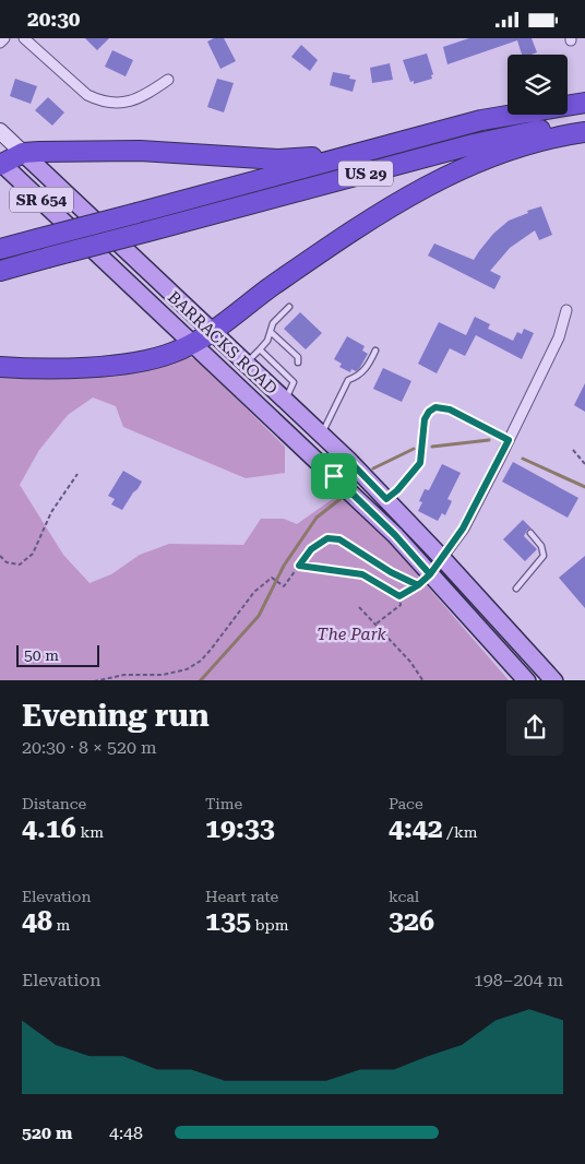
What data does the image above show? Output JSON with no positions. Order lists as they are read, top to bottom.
{
  "streets": {
    "highway": ["US 29"],
    "main road": ["SR 654", "BARRACKS ROAD"]
  },
  "parks": ["The Park"],
  "scale_bar": "50 m",
  "page": {
    "status": "20:30",
    "scale": "50 m",
    "heading": ["Evening run", "20:30 · 8 × 520 m"],
    "stats": [
      ["Distance", "4.16 km"],
      ["Time", "19:33"],
      ["Pace", "4:42 /km"],
      ["Elevation", "48 m"],
      ["Heart rate", "135 bpm"],
      ["kcal", "326"]
    ],
    "chart": ["Elevation", "198–204 m"],
    "list": [
      {
        "name": "520 m",
        "note": "4:48"
      }
    ]
  }
}
